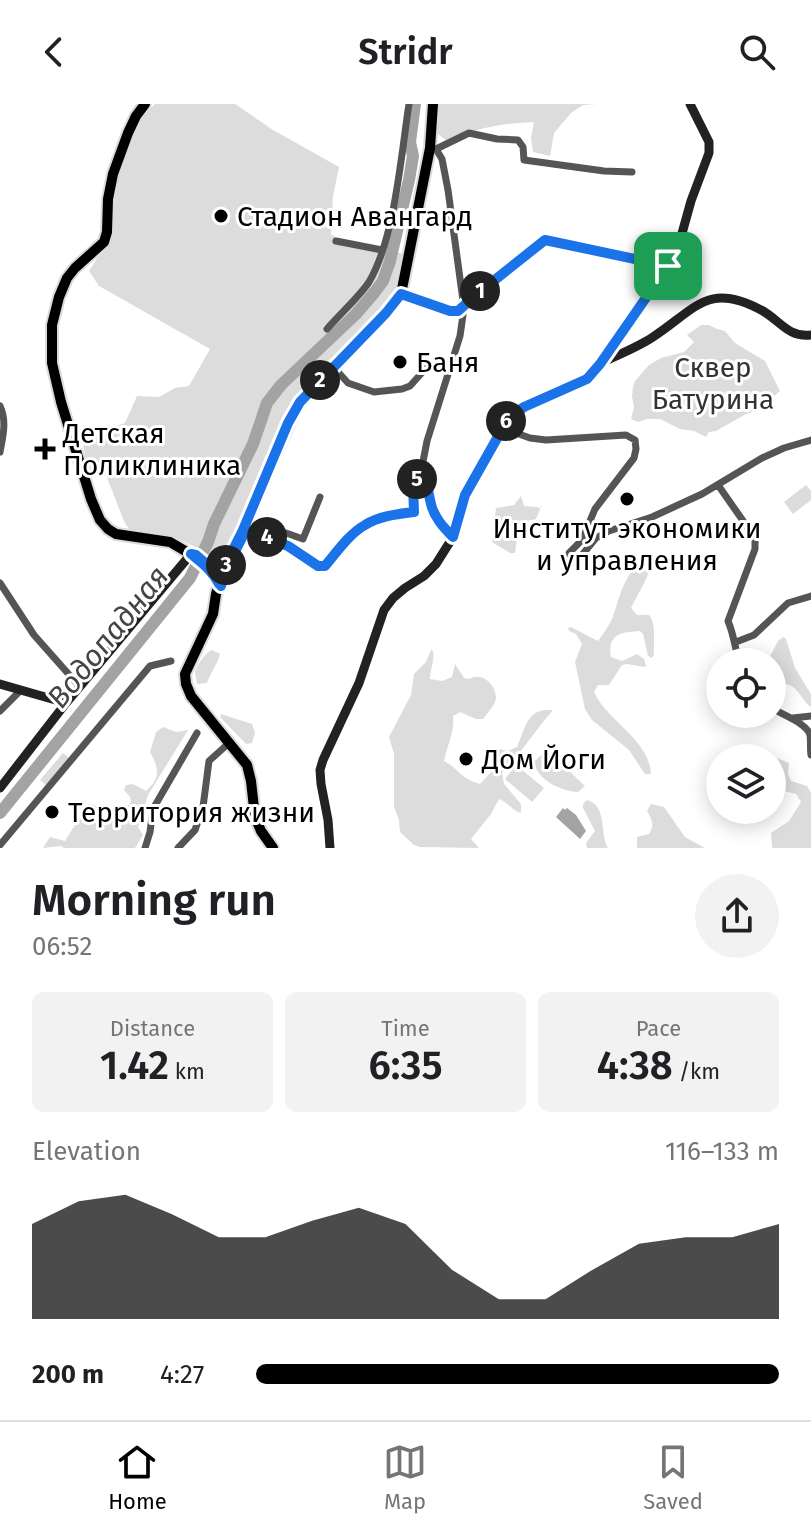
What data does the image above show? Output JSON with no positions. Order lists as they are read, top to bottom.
{
  "water": ["Водопадная"],
  "parks": ["Сквер Батурина"],
  "places": {
    "other": [
      "Стадион Авангард",
      "Баня",
      "Институт экономики и управления",
      "Дом Йоги",
      "Территория жизни"
    ],
    "health": ["Детская Поликлиника"]
  },
  "page": {
    "header": "Stridr",
    "pins": [
      "1",
      "2",
      "6",
      "5",
      "4",
      "3"
    ],
    "heading": ["Morning run", "06:52"],
    "stats": [
      ["Distance", "1.42 km"],
      ["Time", "6:35"],
      ["Pace", "4:38 /km"]
    ],
    "chart": ["Elevation", "116–133 m"],
    "list": [
      {
        "name": "200 m",
        "note": "4:27"
      }
    ],
    "tabs": ["Home", "Map", "Saved"]
  }
}
